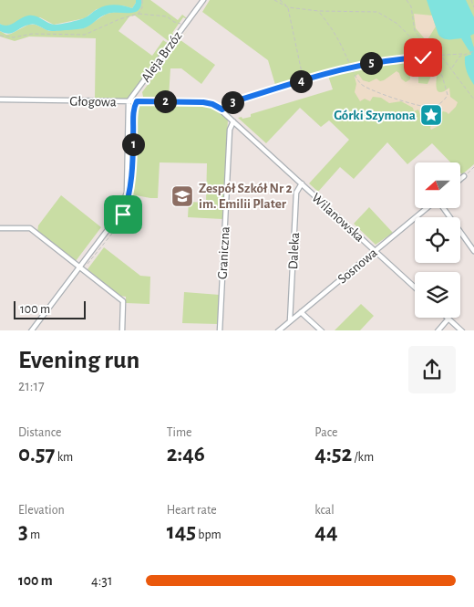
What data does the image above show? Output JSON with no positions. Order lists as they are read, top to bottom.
{
  "streets": {
    "street": [
      "Aleja Brzóz",
      "Głogowa",
      "Wilanowska",
      "Daleka",
      "Graniczna",
      "Sosnowa"
    ]
  },
  "crossings": [
    ["Aleja Brzóz", "Głogowa"],
    ["Głogowa", "Wilanowska"],
    ["Głogowa", "Graniczna"],
    ["Wilanowska", "Daleka"],
    ["Wilanowska", "Graniczna"],
    ["Wilanowska", "Sosnowa"],
    ["Daleka", "Sosnowa"]
  ],
  "places": {
    "place": ["Górki Szymona"],
    "school or university": ["Zespół Szkół Nr 2 im. Emilii Plater"]
  },
  "scale_bar": "100 m",
  "north": "left",
  "page": {
    "pins": [
      "5",
      "4",
      "2",
      "3",
      "1"
    ],
    "scale": "100 m",
    "heading": ["Evening run", "21:17"],
    "stats": [
      ["Distance", "0.57 km"],
      ["Time", "2:46"],
      ["Pace", "4:52 /km"],
      ["Elevation", "3 m"],
      ["Heart rate", "145 bpm"],
      ["kcal", "44"]
    ],
    "list": [
      {
        "name": "100 m",
        "note": "4:31"
      }
    ]
  }
}
